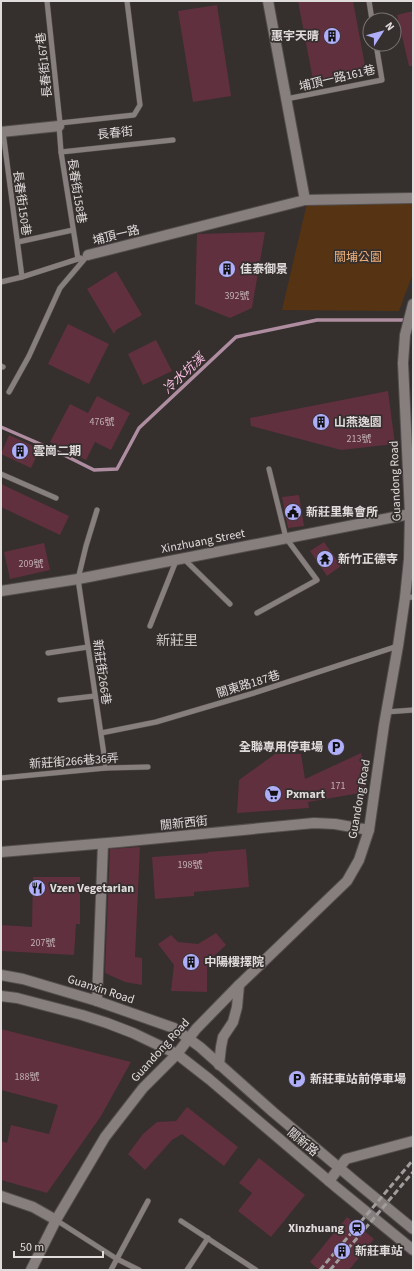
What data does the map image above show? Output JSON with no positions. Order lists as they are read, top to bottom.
{
  "streets": {
    "street": [
      "埔頂一路",
      "Guandong Road",
      "Xinzhuang Street",
      "關新西街",
      "Guanxin Road",
      "關新路"
    ],
    "lane": [
      "長春街167巷",
      "埔頂一路161巷",
      "長春街",
      "長春街158巷",
      "長春街150巷",
      "新莊街266巷",
      "關東路187巷",
      "新莊街266巷36弄"
    ]
  },
  "crossings": [
    ["長春街167巷", "長春街158巷"],
    ["長春街", "長春街158巷"],
    ["Guandong Road", "Xinzhuang Street"],
    ["Guandong Road", "關東路187巷"],
    ["Guandong Road", "關新西街"],
    ["Guandong Road", "Guanxin Road"],
    ["Guandong Road", "關新路"],
    ["Xinzhuang Street", "新莊街266巷"],
    ["新莊街266巷", "關東路187巷"],
    ["新莊街266巷", "新莊街266巷36弄"],
    ["Guanxin Road", "關新路"]
  ],
  "districts": ["新莊里"],
  "water": ["冷水坑溪"],
  "parks": ["關埔公園"],
  "places": {
    "building": [
      "惠宇天晴",
      "佳泰御景",
      "山燕逸園",
      "雲崗二期",
      "中陽樓擇院",
      "新莊車站"
    ],
    "public building": ["新莊里集會所"],
    "temple": ["新竹正德寺"],
    "parking": ["全聯專用停車場", "新莊車站前停車場"],
    "supermarket": ["Pxmart"],
    "restaurant": ["Vzen Vegetarian"],
    "station": ["Xinzhuang"]
  },
  "house_numbers": [
    "392號",
    "476號",
    "213號",
    "209號",
    "171",
    "198號",
    "207號",
    "188號"
  ],
  "scale_bar": "50 m",
  "north": "top right"
}
